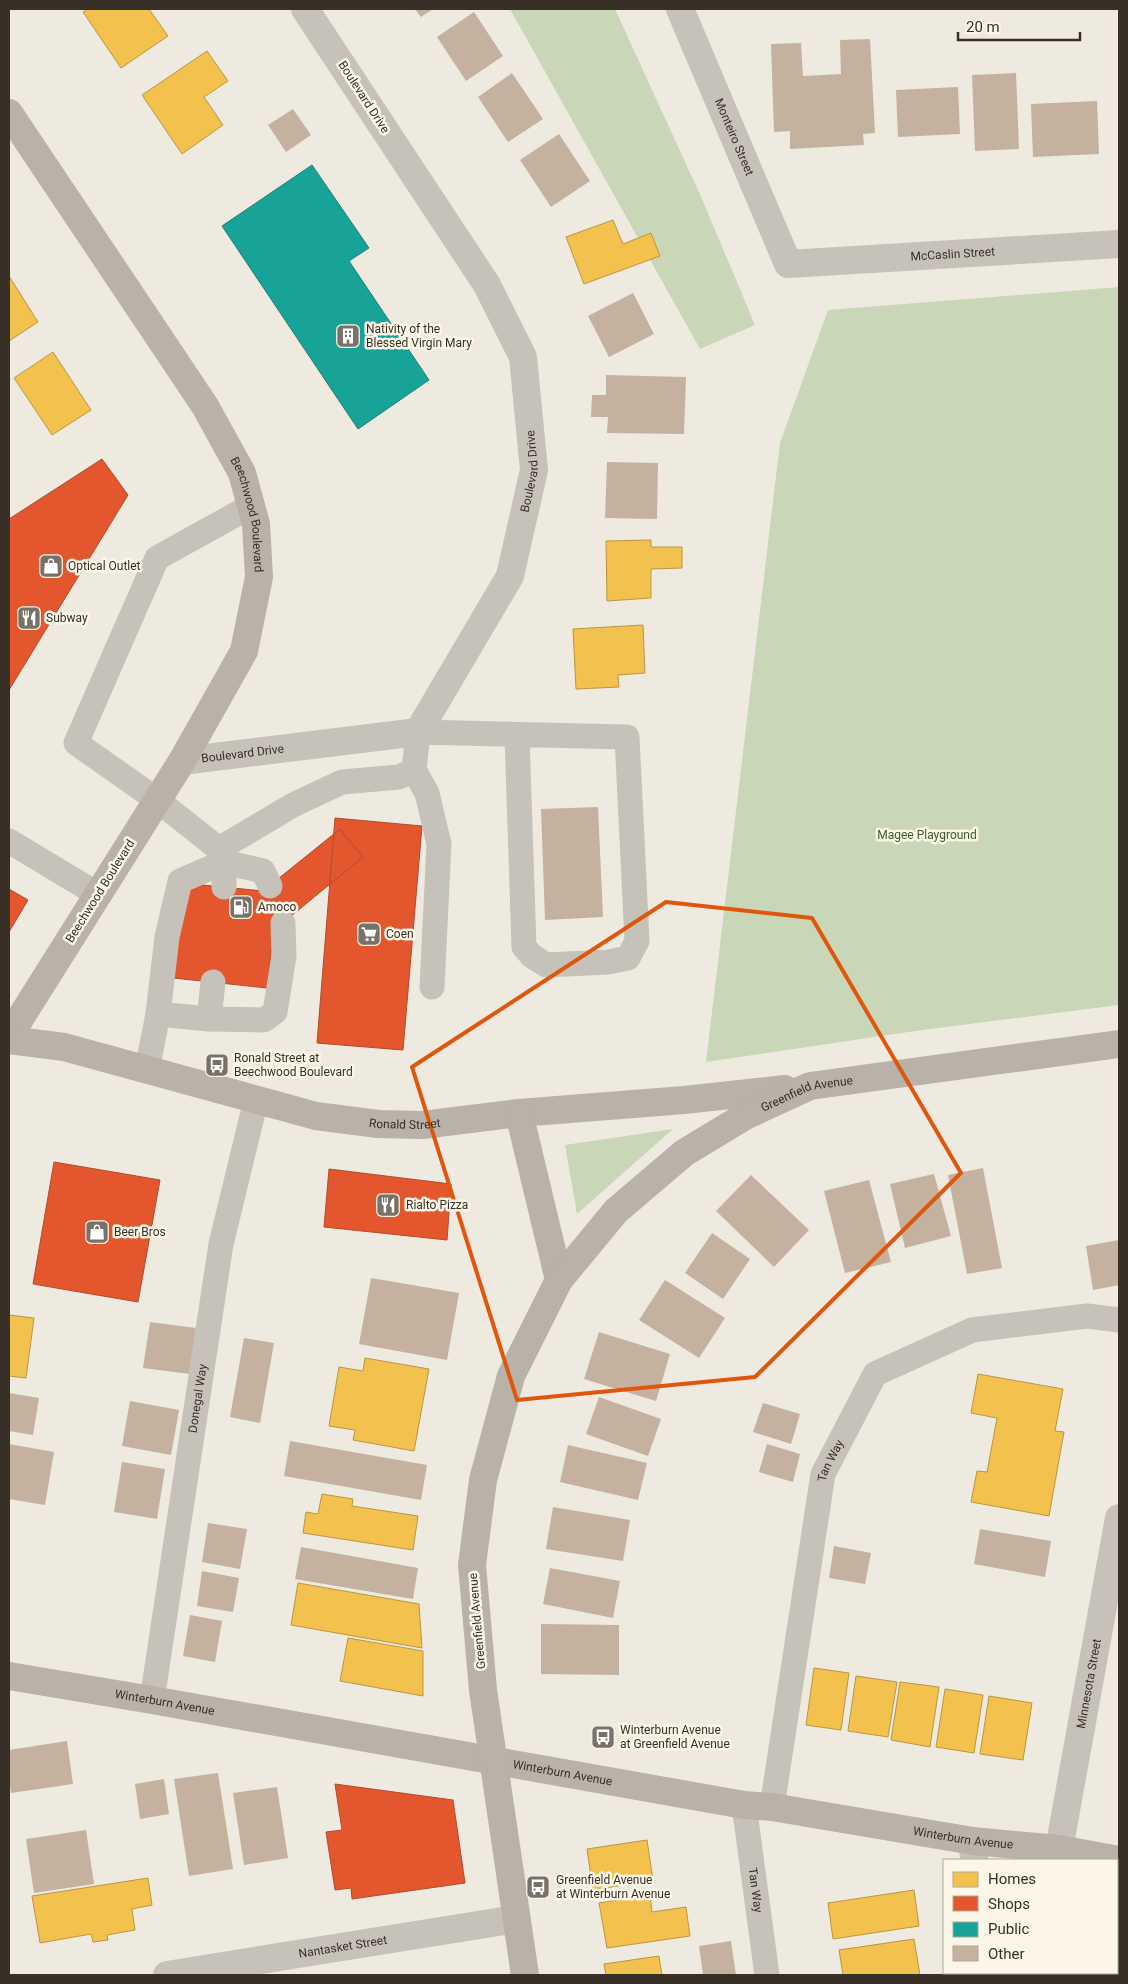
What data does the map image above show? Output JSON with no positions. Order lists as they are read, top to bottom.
{
  "streets": {
    "main road": [
      "Beechwood Boulevard",
      "Greenfield Avenue",
      "Ronald Street",
      "Winterburn Avenue"
    ],
    "street": [
      "Boulevard Drive",
      "Monteiro Street",
      "McCaslin Street",
      "Minnesota Street",
      "Nantasket Street"
    ],
    "lane": ["Donegal Way", "Tan Way"]
  },
  "crossings": [
    ["Boulevard Drive", "Beechwood Boulevard"],
    ["Monteiro Street", "McCaslin Street"],
    ["Greenfield Avenue", "Ronald Street"],
    ["Greenfield Avenue", "Winterburn Avenue"],
    ["Greenfield Avenue", "Nantasket Street"],
    ["Ronald Street", "Donegal Way"],
    ["Donegal Way", "Winterburn Avenue"],
    ["Tan Way", "Winterburn Avenue"],
    ["Minnesota Street", "Winterburn Avenue"]
  ],
  "parks": ["Magee Playground"],
  "places": {
    "building": ["Nativity of the Blessed Virgin Mary"],
    "shop": ["Optical Outlet", "Beer Bros"],
    "restaurant": ["Subway", "Rialto Pizza"],
    "fuel station": ["Amoco"],
    "supermarket": ["Coen"],
    "bus stop": ["Ronald Street at Beechwood Boulevard", "Winterburn Avenue at Greenfield Avenue", "Greenfield Avenue at Winterburn Avenue"]
  },
  "legend": [
    "Homes",
    "Shops",
    "Public",
    "Other"
  ],
  "scale_bar": "20 m"
}
